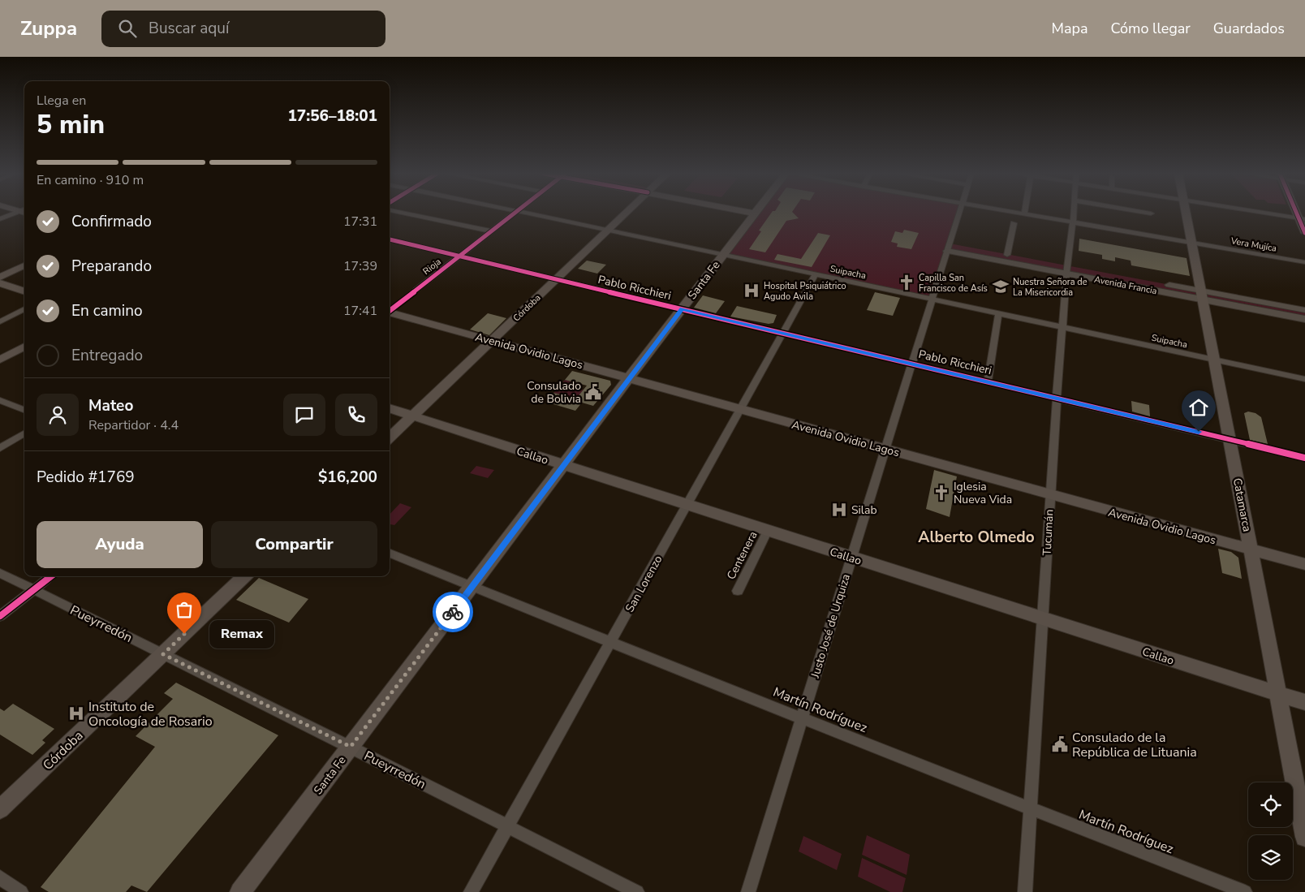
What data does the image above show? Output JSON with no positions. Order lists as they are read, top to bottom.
{
  "streets": {
    "main road": [
      "Santa Fe",
      "Córdoba",
      "Avenida Ovidio Lagos",
      "Callao",
      "Catamarca"
    ],
    "street": [
      "Vera Mujíca",
      "Rioja",
      "Suipacha",
      "Avenida Francia",
      "Pablo Ricchieri",
      "Tucumán",
      "Centenera",
      "San Lorenzo",
      "Pueyrredón",
      "Justo José de Urquiza",
      "Martín Rodríguez"
    ]
  },
  "crossings": [
    ["Vera Mujíca", "Catamarca"],
    ["Vera Mujíca", "Tucumán"],
    ["Rioja", "Pablo Ricchieri"],
    ["Suipacha", "Santa Fe"],
    ["Suipacha", "Córdoba"],
    ["Suipacha", "Catamarca"],
    ["Suipacha", "Tucumán"],
    ["Suipacha", "San Lorenzo"],
    ["Suipacha", "Justo José de Urquiza"],
    ["Santa Fe", "Pablo Ricchieri"],
    ["Santa Fe", "Avenida Ovidio Lagos"],
    ["Santa Fe", "Callao"],
    ["Santa Fe", "Pueyrredón"],
    ["Santa Fe", "Martín Rodríguez"],
    ["Avenida Francia", "Catamarca"],
    ["Avenida Francia", "Tucumán"],
    ["Avenida Francia", "Justo José de Urquiza"],
    ["Pablo Ricchieri", "Córdoba"],
    ["Pablo Ricchieri", "Catamarca"],
    ["Pablo Ricchieri", "Tucumán"],
    ["Pablo Ricchieri", "San Lorenzo"],
    ["Pablo Ricchieri", "Justo José de Urquiza"],
    ["Córdoba", "Avenida Ovidio Lagos"],
    ["Córdoba", "Callao"],
    ["Córdoba", "Pueyrredón"],
    ["Avenida Ovidio Lagos", "Catamarca"],
    ["Avenida Ovidio Lagos", "Tucumán"],
    ["Avenida Ovidio Lagos", "San Lorenzo"],
    ["Avenida Ovidio Lagos", "Justo José de Urquiza"],
    ["Callao", "Catamarca"],
    ["Callao", "Tucumán"],
    ["Callao", "Centenera"],
    ["Callao", "San Lorenzo"],
    ["Callao", "Justo José de Urquiza"],
    ["Tucumán", "Martín Rodríguez"],
    ["San Lorenzo", "Pueyrredón"],
    ["San Lorenzo", "Martín Rodríguez"],
    ["Justo José de Urquiza", "Martín Rodríguez"]
  ],
  "districts": ["Alberto Olmedo"],
  "places": {
    "church": ["Capilla San Francisco de Asís", "Iglesia Nueva Vida"],
    "school or university": ["Nuestra Señora de La Misericordia"],
    "hospital": ["Hospital Psiquiátrico Agudo Avila", "Silab", "Instituto de Oncología de Rosario"],
    "public building": ["Consulado de Bolivia", "Consulado de la República de Lituania"],
    "other": ["Remax"]
  },
  "page": {
    "header": "Zuppa",
    "search": "Buscar aquí",
    "nav": ["Mapa", "Cómo llegar", "Guardados"],
    "heading": ["5 min", "Llega en", "17:56–18:01"],
    "panel": [
      "Mateo",
      "Repartidor · 4.4",
      "Pedido #1769",
      "$16,200"
    ],
    "bar": "En camino · 910 m",
    "list": [
      ["Confirmado", "17:31"],
      ["Preparando", "17:39"],
      ["En camino", "17:41"],
      "Entregado"
    ],
    "buttons": ["Ayuda", "Compartir"],
    "bubble": "Remax"
  }
}
